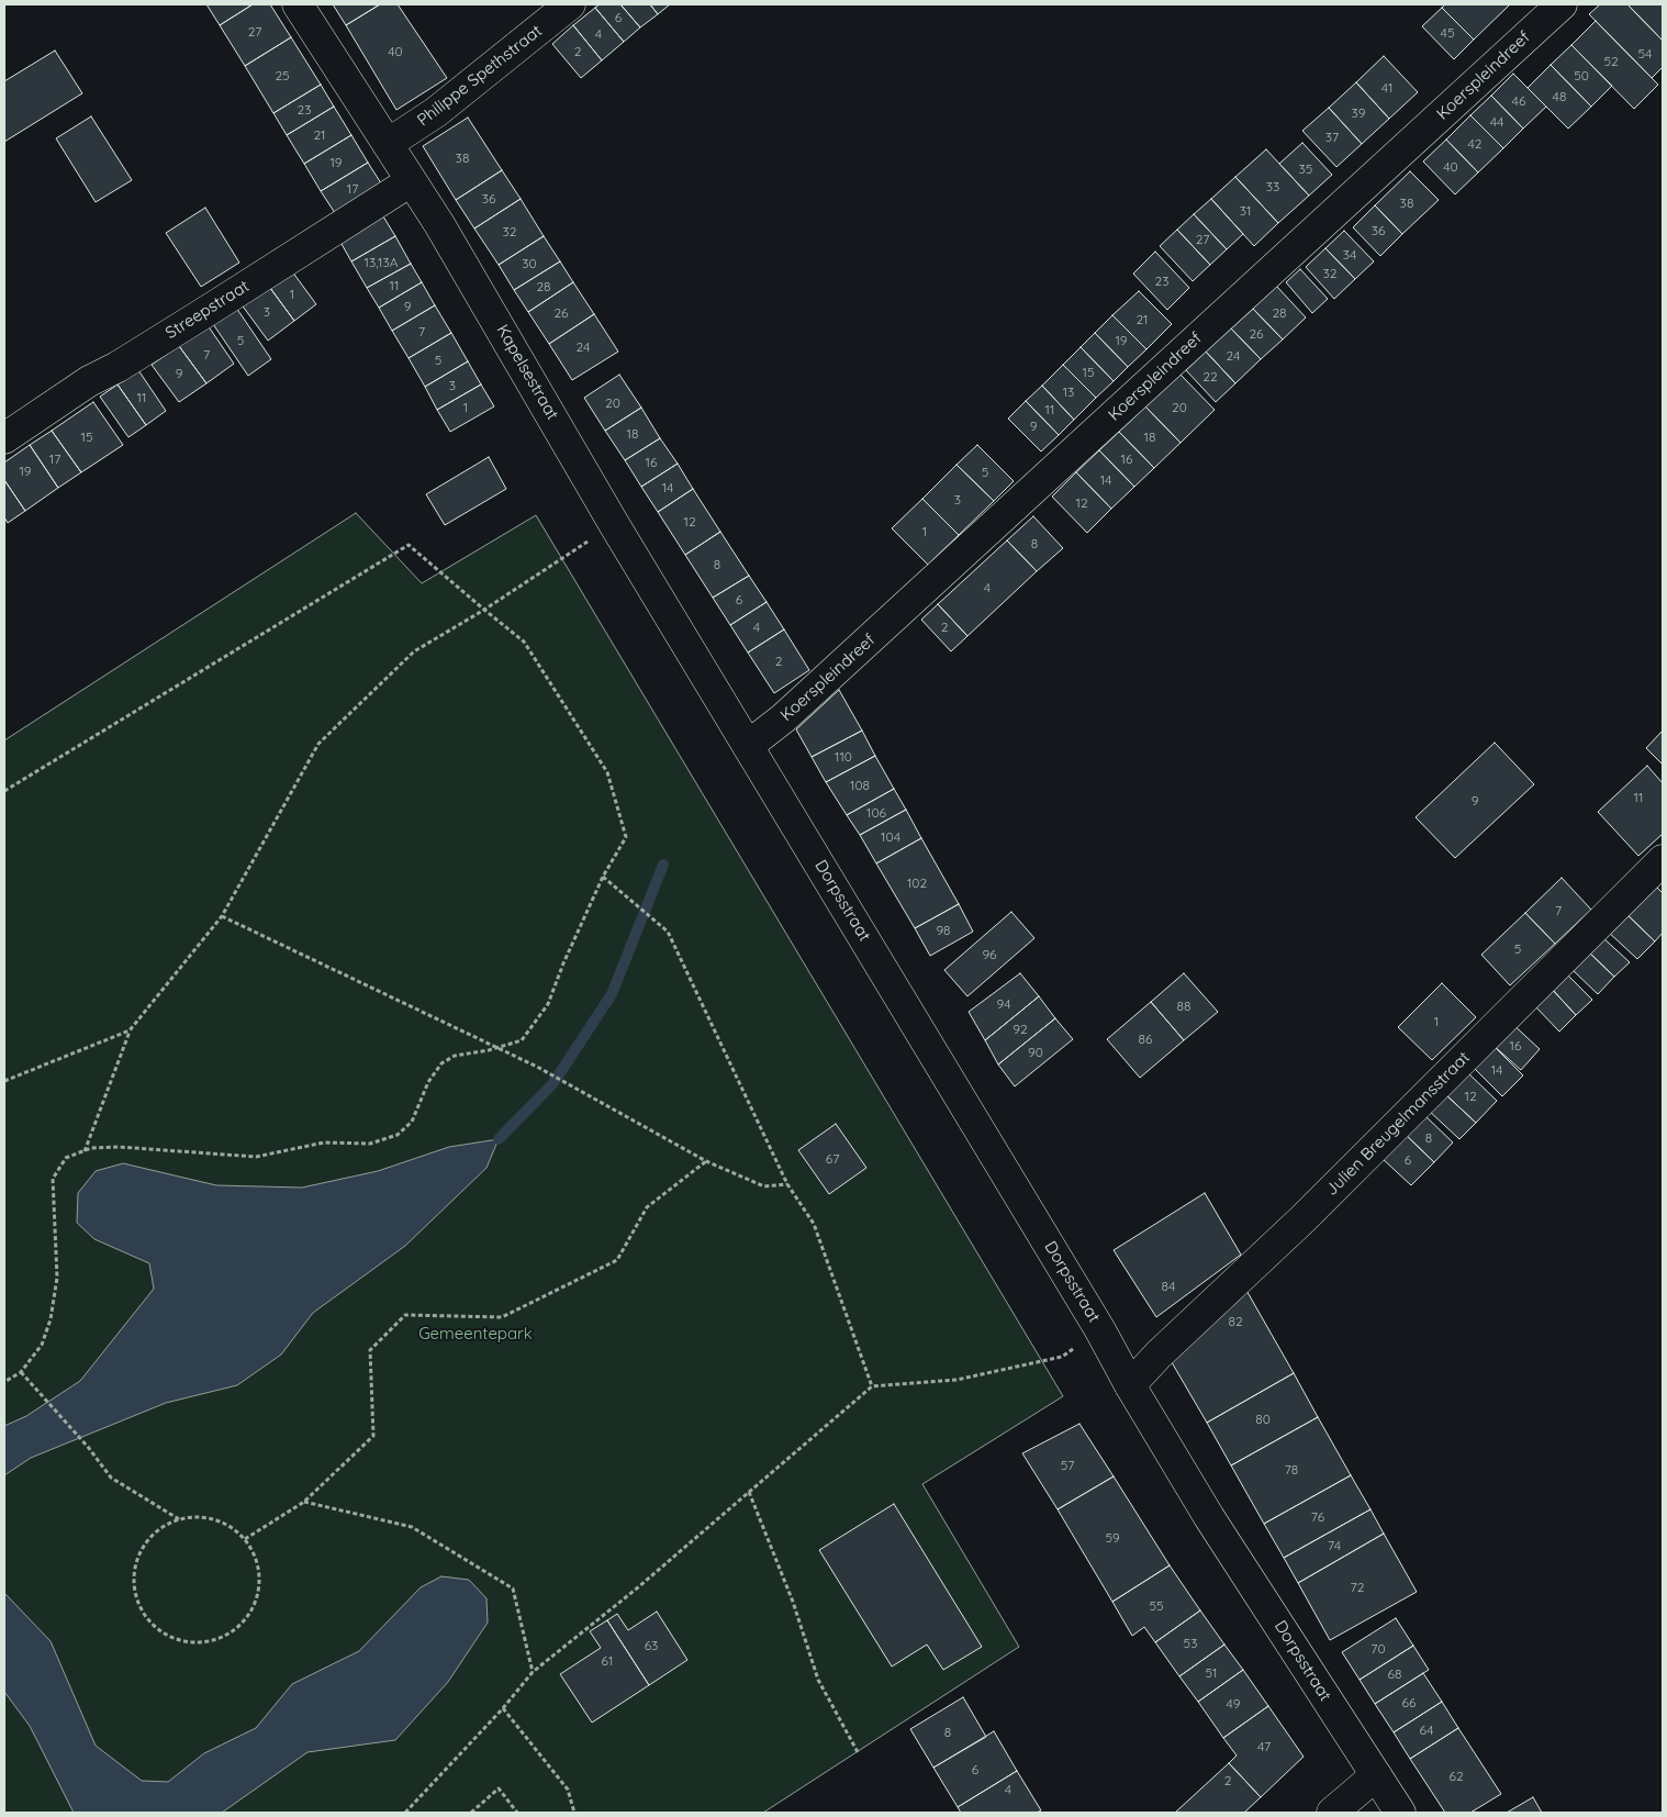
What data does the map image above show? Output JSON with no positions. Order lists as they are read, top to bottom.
{
  "streets": {
    "street": [
      "Philippe Spethstraat",
      "Koerspleindreef",
      "Streepstraat",
      "Kapelsestraat",
      "Dorpsstraat",
      "Julien Breugelmansstraat"
    ]
  },
  "crossings": [
    ["Philippe Spethstraat", "Kapelsestraat"],
    ["Koerspleindreef", "Kapelsestraat"],
    ["Koerspleindreef", "Dorpsstraat"],
    ["Streepstraat", "Kapelsestraat"],
    ["Kapelsestraat", "Dorpsstraat"],
    ["Dorpsstraat", "Julien Breugelmansstraat"]
  ],
  "parks": ["Gemeentepark"],
  "house_numbers": [
    "6",
    "27",
    "45",
    "4",
    "40",
    "2",
    "54",
    "52",
    "25",
    "50",
    "41",
    "48",
    "46",
    "23",
    "39",
    "44",
    "21",
    "37",
    "42",
    "38",
    "19",
    "40",
    "35",
    "33",
    "17",
    "36",
    "38",
    "31",
    "36",
    "32",
    "27",
    "34",
    "13,13A",
    "30",
    "32",
    "23",
    "11",
    "28",
    "1",
    "9",
    "3",
    "26",
    "28",
    "21",
    "7",
    "26",
    "5",
    "19",
    "24",
    "7",
    "24",
    "5",
    "15",
    "9",
    "22",
    "3",
    "13",
    "11",
    "20",
    "1",
    "20",
    "11",
    "9",
    "18",
    "15",
    "18",
    "17",
    "16",
    "16",
    "19",
    "5",
    "14",
    "14",
    "3",
    "12",
    "12",
    "1",
    "8",
    "8",
    "4",
    "6",
    "4",
    "2",
    "2",
    "110",
    "108",
    "11",
    "9",
    "106",
    "104",
    "102",
    "7",
    "98",
    "5",
    "96",
    "94",
    "88",
    "1",
    "92",
    "86",
    "16",
    "90",
    "14",
    "12",
    "8",
    "67",
    "6",
    "84",
    "82",
    "80",
    "57",
    "78",
    "76",
    "59",
    "74",
    "72",
    "55",
    "53",
    "63",
    "70",
    "61",
    "51",
    "68",
    "66",
    "49",
    "64",
    "8",
    "47",
    "6",
    "62",
    "2",
    "4"
  ]
}
